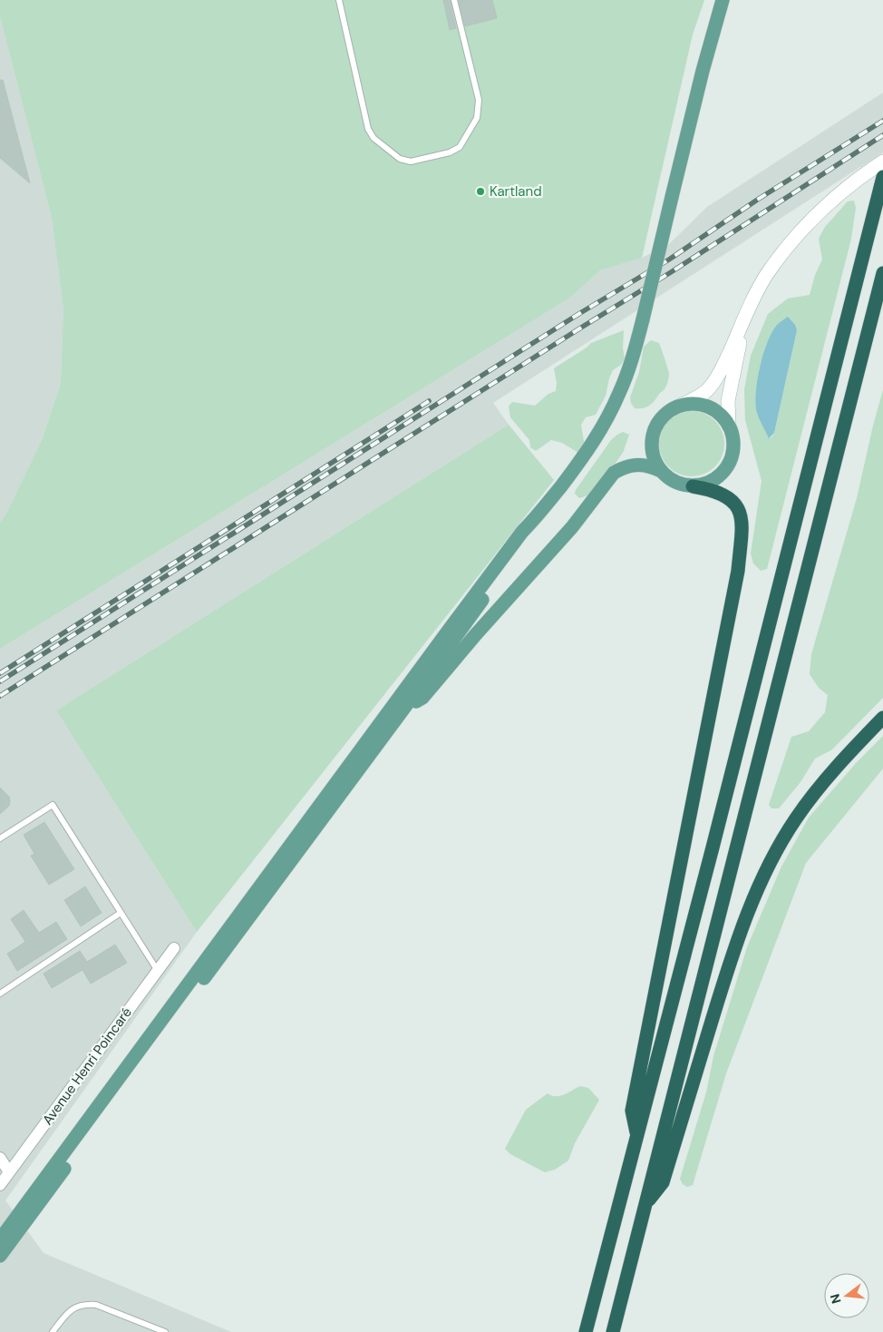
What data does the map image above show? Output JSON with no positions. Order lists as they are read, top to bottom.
{
  "streets": {
    "street": ["Avenue Henri Poincaré"]
  },
  "places": ["Kartland"],
  "north": "left"
}
